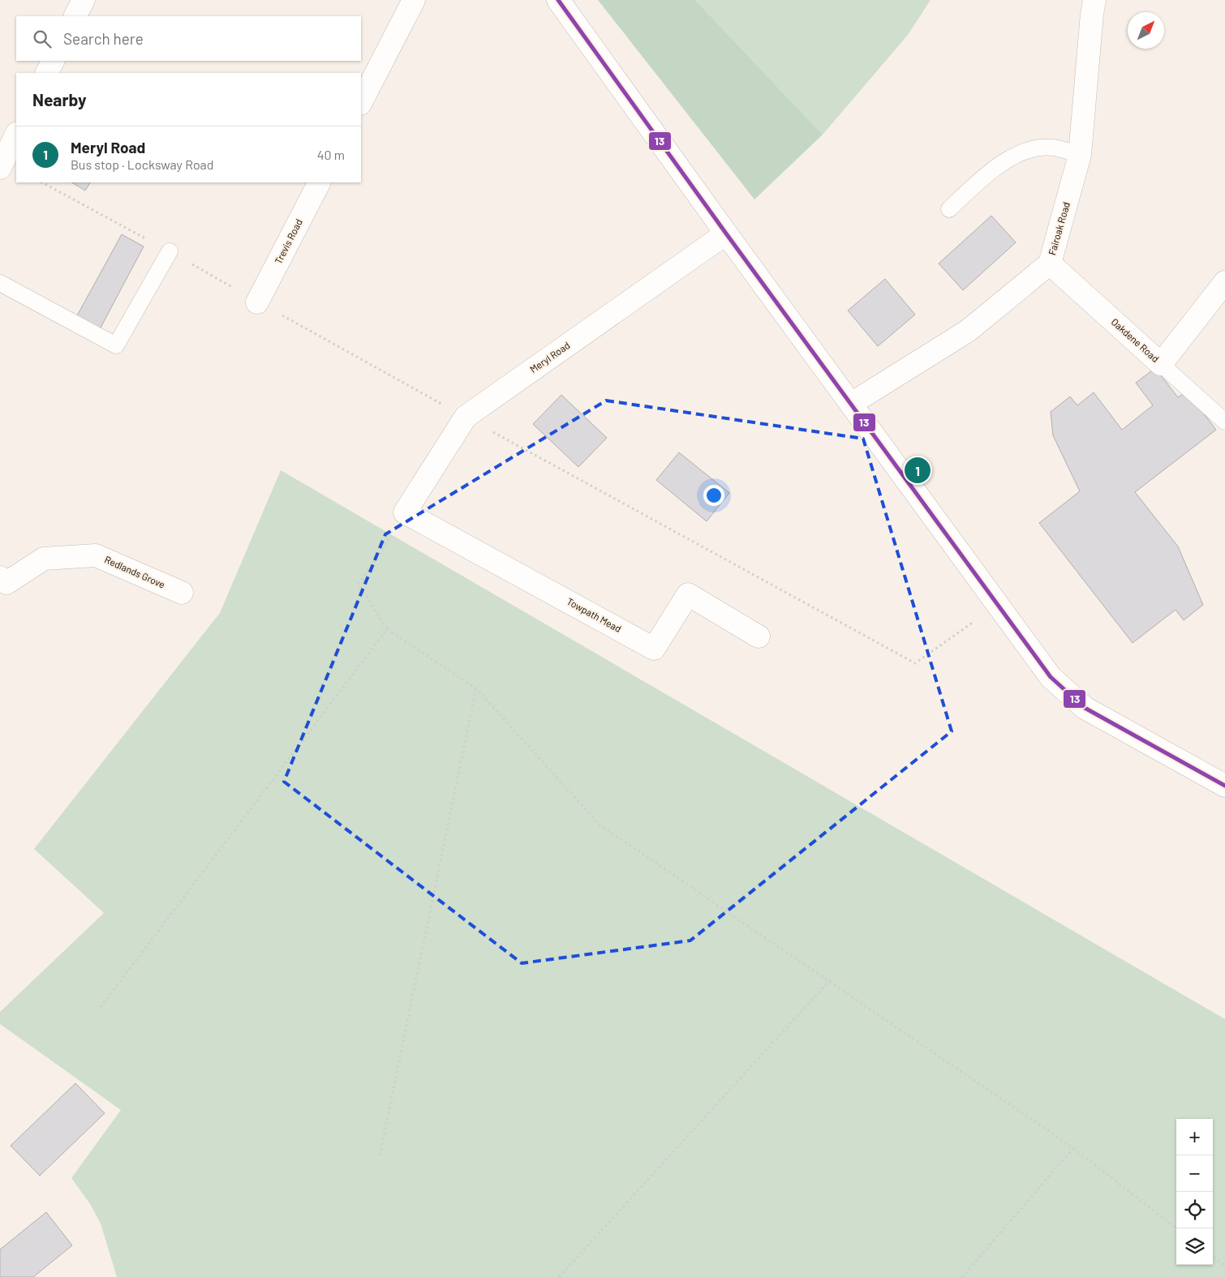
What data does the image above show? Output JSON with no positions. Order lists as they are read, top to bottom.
{
  "streets": {
    "street": [
      "Fairoak Road",
      "Trevis Road",
      "Oakdene Road",
      "Meryl Road",
      "Redlands Grove",
      "Towpath Mead"
    ]
  },
  "crossings": [
    ["Fairoak Road", "Oakdene Road"],
    ["Meryl Road", "Towpath Mead"]
  ],
  "lines": ["transit line 13"],
  "north": "top right",
  "page": {
    "search": "Search here",
    "heading": "Nearby",
    "list": [
      {
        "mark": "1",
        "name": "Meryl Road",
        "note": "Bus stop · Locksway Road",
        "value": "40 m"
      }
    ],
    "pins": "1",
    "map_buttons": ["+", "−"]
  }
}
